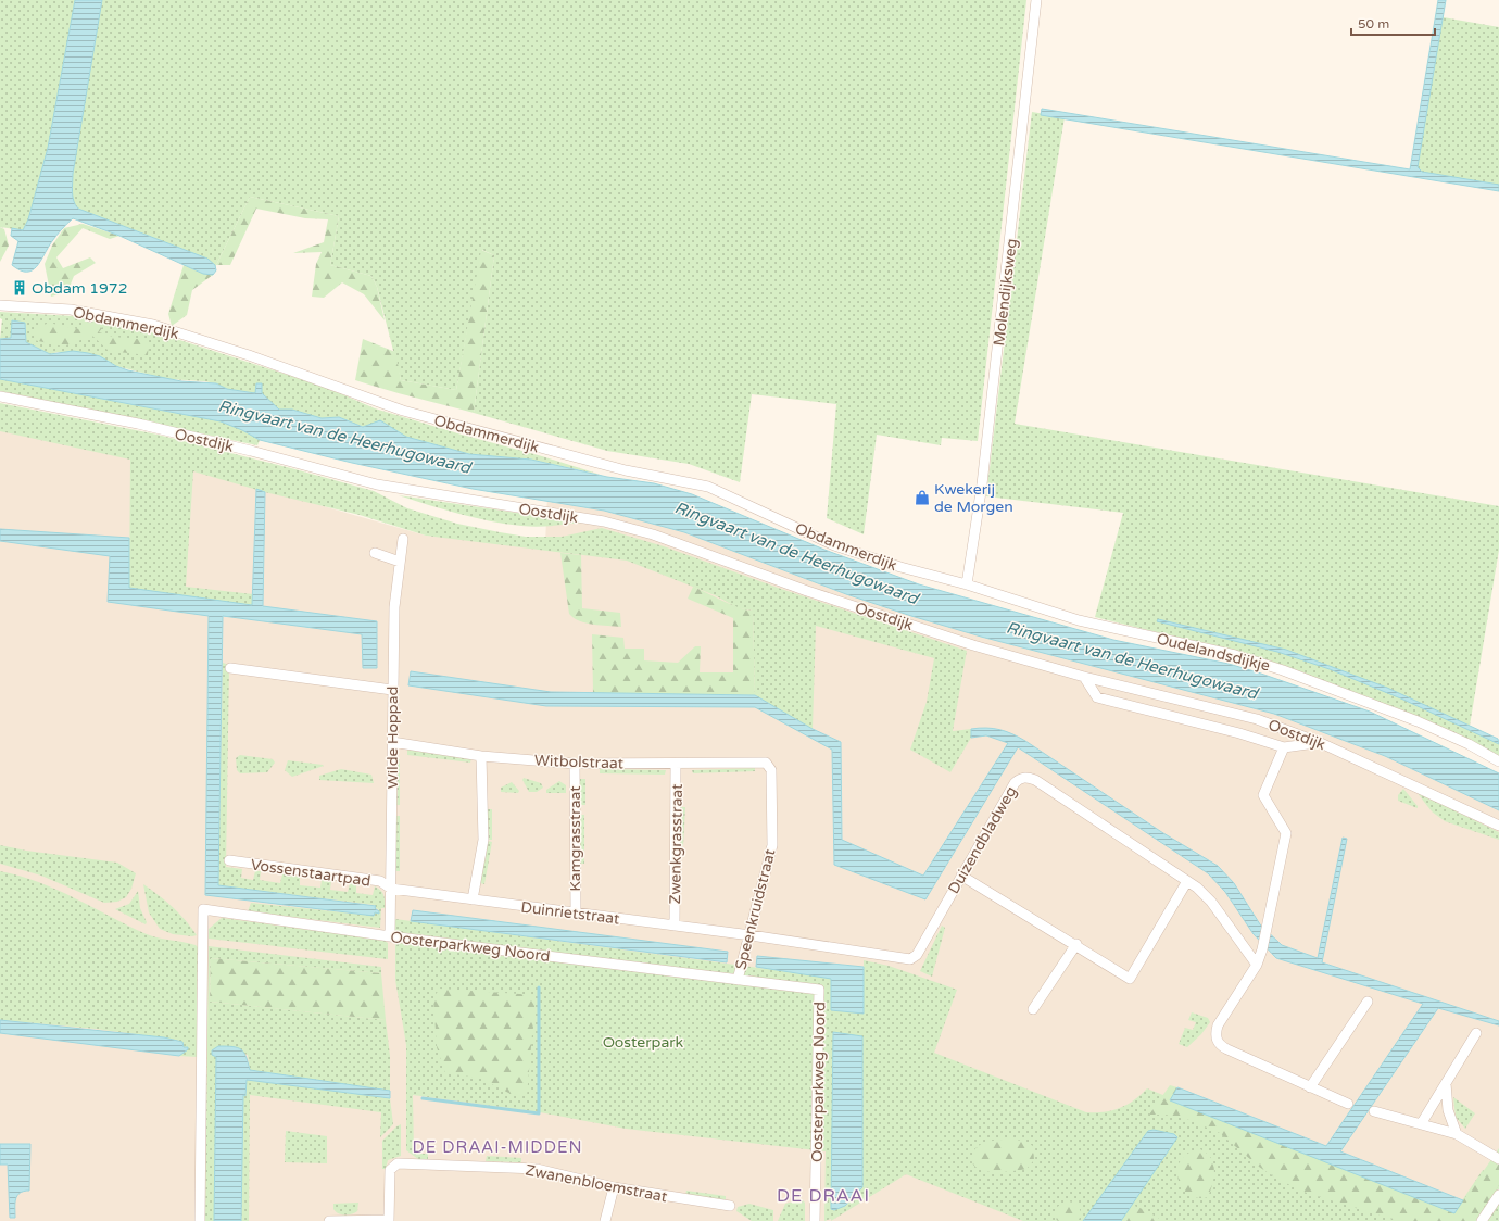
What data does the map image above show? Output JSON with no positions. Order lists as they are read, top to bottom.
{
  "streets": {
    "street": [
      "Molendijksweg",
      "Obdammerdijk",
      "Oostdijk",
      "Oudelandsdijkje",
      "Wilde Hoppad",
      "Witbolstraat",
      "Kamgrasstraat",
      "Duizendbladweg",
      "Zwenkgrasstraat",
      "Vossenstaartpad",
      "Speenkruidstraat",
      "Duinrietstraat",
      "Oosterparkweg Noord",
      "Zwanenbloemstraat"
    ]
  },
  "crossings": [
    ["Molendijksweg", "Obdammerdijk"],
    ["Molendijksweg", "Oudelandsdijkje"],
    ["Obdammerdijk", "Oudelandsdijkje"],
    ["Wilde Hoppad", "Witbolstraat"],
    ["Wilde Hoppad", "Vossenstaartpad"],
    ["Wilde Hoppad", "Duinrietstraat"],
    ["Wilde Hoppad", "Oosterparkweg Noord"],
    ["Witbolstraat", "Kamgrasstraat"],
    ["Witbolstraat", "Zwenkgrasstraat"],
    ["Witbolstraat", "Speenkruidstraat"],
    ["Kamgrasstraat", "Duinrietstraat"],
    ["Duizendbladweg", "Speenkruidstraat"],
    ["Duizendbladweg", "Duinrietstraat"],
    ["Zwenkgrasstraat", "Duinrietstraat"],
    ["Vossenstaartpad", "Duinrietstraat"],
    ["Speenkruidstraat", "Duinrietstraat"],
    ["Speenkruidstraat", "Oosterparkweg Noord"]
  ],
  "districts": ["DE DRAAI-MIDDEN", "DE DRAAI"],
  "water": ["Ringvaart van de Heerhugowaard"],
  "parks": ["Oosterpark"],
  "places": {
    "building": ["Obdam 1972"],
    "shop": ["Kwekerij de Morgen"]
  },
  "scale_bar": "50 m"
}
